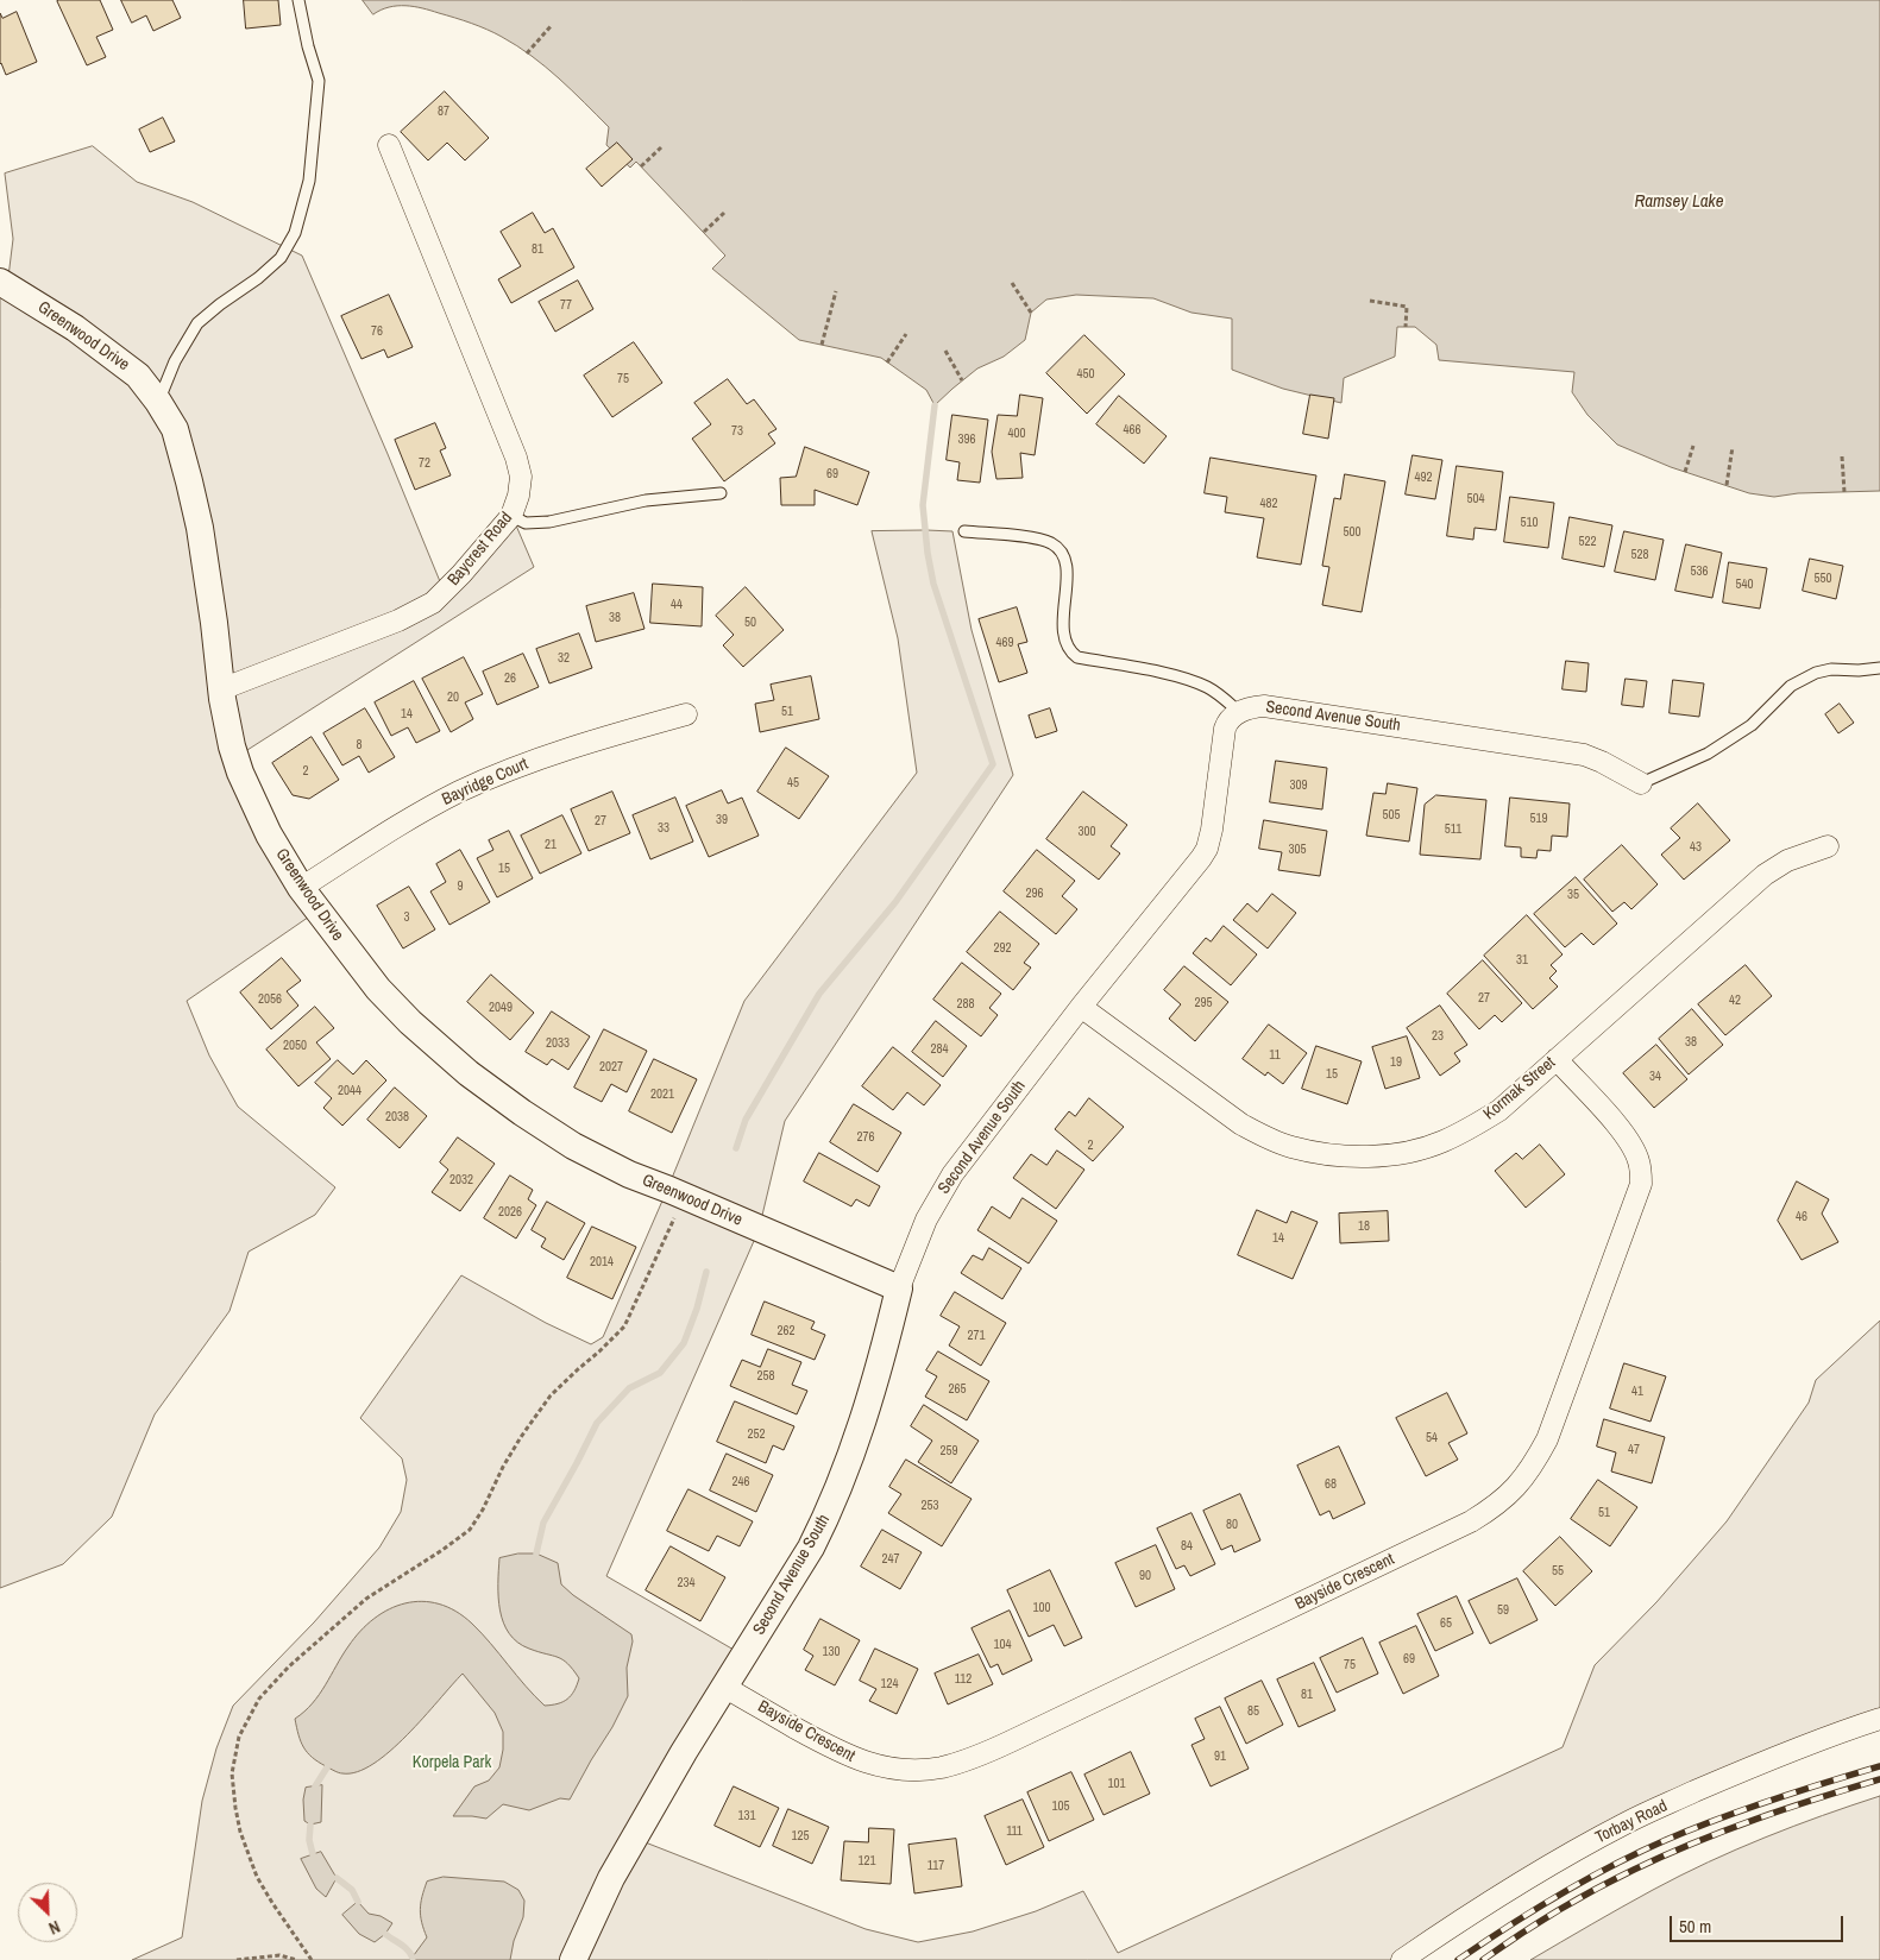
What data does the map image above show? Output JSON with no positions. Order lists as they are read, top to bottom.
{
  "streets": {
    "street": [
      "Greenwood Drive",
      "Baycrest Road",
      "Second Avenue South",
      "Bayridge Court",
      "Kormak Street",
      "Bayside Crescent",
      "Torbay Road"
    ]
  },
  "crossings": [
    ["Greenwood Drive", "Baycrest Road"],
    ["Greenwood Drive", "Second Avenue South"],
    ["Greenwood Drive", "Bayridge Court"],
    ["Second Avenue South", "Kormak Street"],
    ["Second Avenue South", "Bayside Crescent"],
    ["Kormak Street", "Bayside Crescent"]
  ],
  "water": ["Ramsey Lake"],
  "parks": ["Korpela Park"],
  "house_numbers": [
    "87",
    "81",
    "77",
    "76",
    "450",
    "75",
    "466",
    "73",
    "400",
    "396",
    "72",
    "69",
    "492",
    "504",
    "482",
    "510",
    "500",
    "522",
    "528",
    "536",
    "550",
    "540",
    "44",
    "38",
    "50",
    "469",
    "32",
    "26",
    "20",
    "51",
    "14",
    "8",
    "2",
    "45",
    "309",
    "505",
    "519",
    "39",
    "27",
    "33",
    "511",
    "300",
    "21",
    "43",
    "305",
    "15",
    "9",
    "296",
    "35",
    "3",
    "292",
    "31",
    "27",
    "2056",
    "42",
    "295",
    "288",
    "2049",
    "23",
    "38",
    "2033",
    "2050",
    "284",
    "11",
    "19",
    "2027",
    "15",
    "34",
    "2044",
    "2021",
    "2038",
    "276",
    "2",
    "2032",
    "2026",
    "46",
    "18",
    "14",
    "2014",
    "262",
    "271",
    "258",
    "265",
    "41",
    "252",
    "54",
    "47",
    "259",
    "246",
    "68",
    "253",
    "51",
    "80",
    "84",
    "247",
    "55",
    "90",
    "234",
    "100",
    "59",
    "65",
    "104",
    "130",
    "69",
    "75",
    "112",
    "124",
    "81",
    "85",
    "91",
    "101",
    "105",
    "131",
    "111",
    "125",
    "121",
    "117"
  ],
  "scale_bar": "50 m",
  "north": "bottom right"
}
